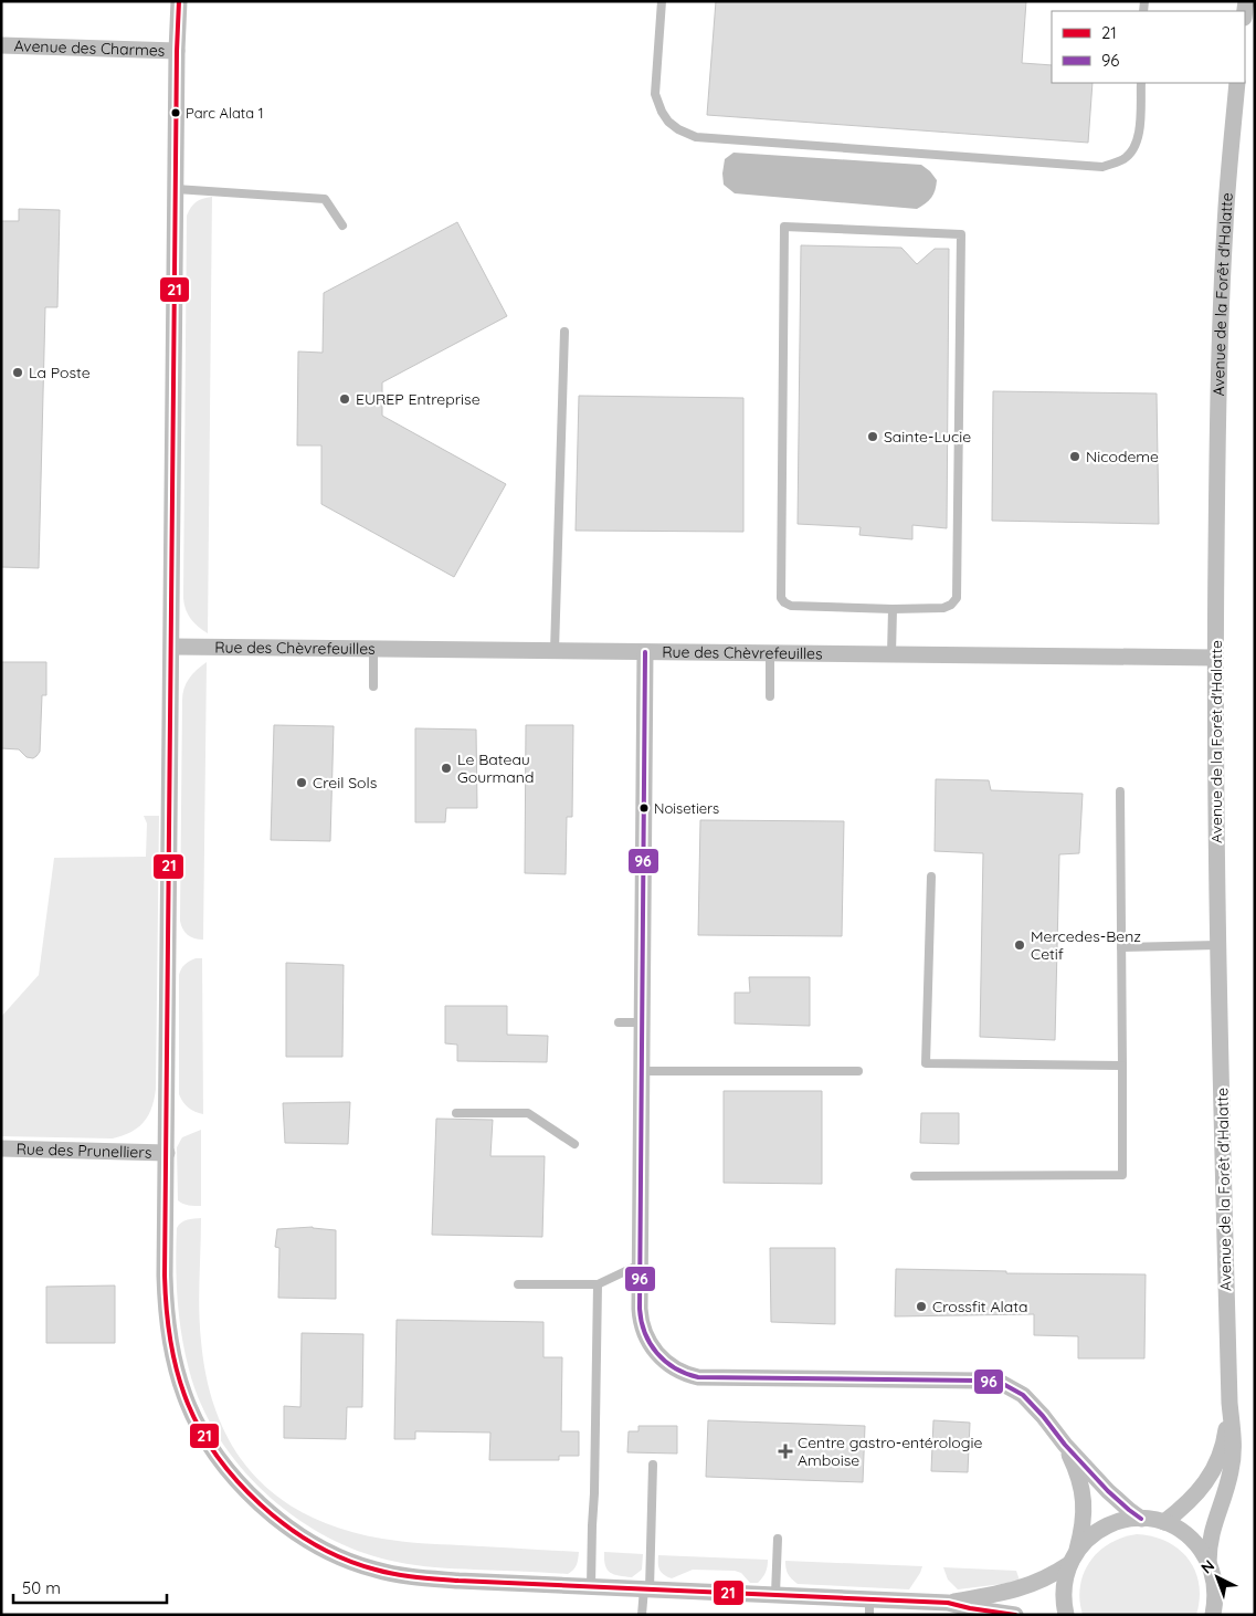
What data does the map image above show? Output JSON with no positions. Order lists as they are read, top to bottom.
{
  "streets": {
    "street": [
      "Avenue des Charmes",
      "Avenue de la Forêt d'Halatte",
      "Rue des Chèvrefeuilles",
      "Rue des Prunelliers"
    ]
  },
  "crossings": [
    ["Avenue de la Forêt d'Halatte", "Rue des Chèvrefeuilles"]
  ],
  "places": {
    "other": [
      "Parc Alata 1",
      "La Poste",
      "EUREP Entreprise",
      "Sainte-Lucie",
      "Nicodeme",
      "Le Bateau Gourmand",
      "Creil Sols",
      "Noisetiers",
      "Mercedes-Benz Cetif",
      "Crossfit Alata"
    ],
    "health": ["Centre gastro-entérologie Amboise"]
  },
  "lines": ["transit line 21", "transit line 96"],
  "legend": ["21", "96"],
  "scale_bar": "50 m",
  "north": "top left"
}
